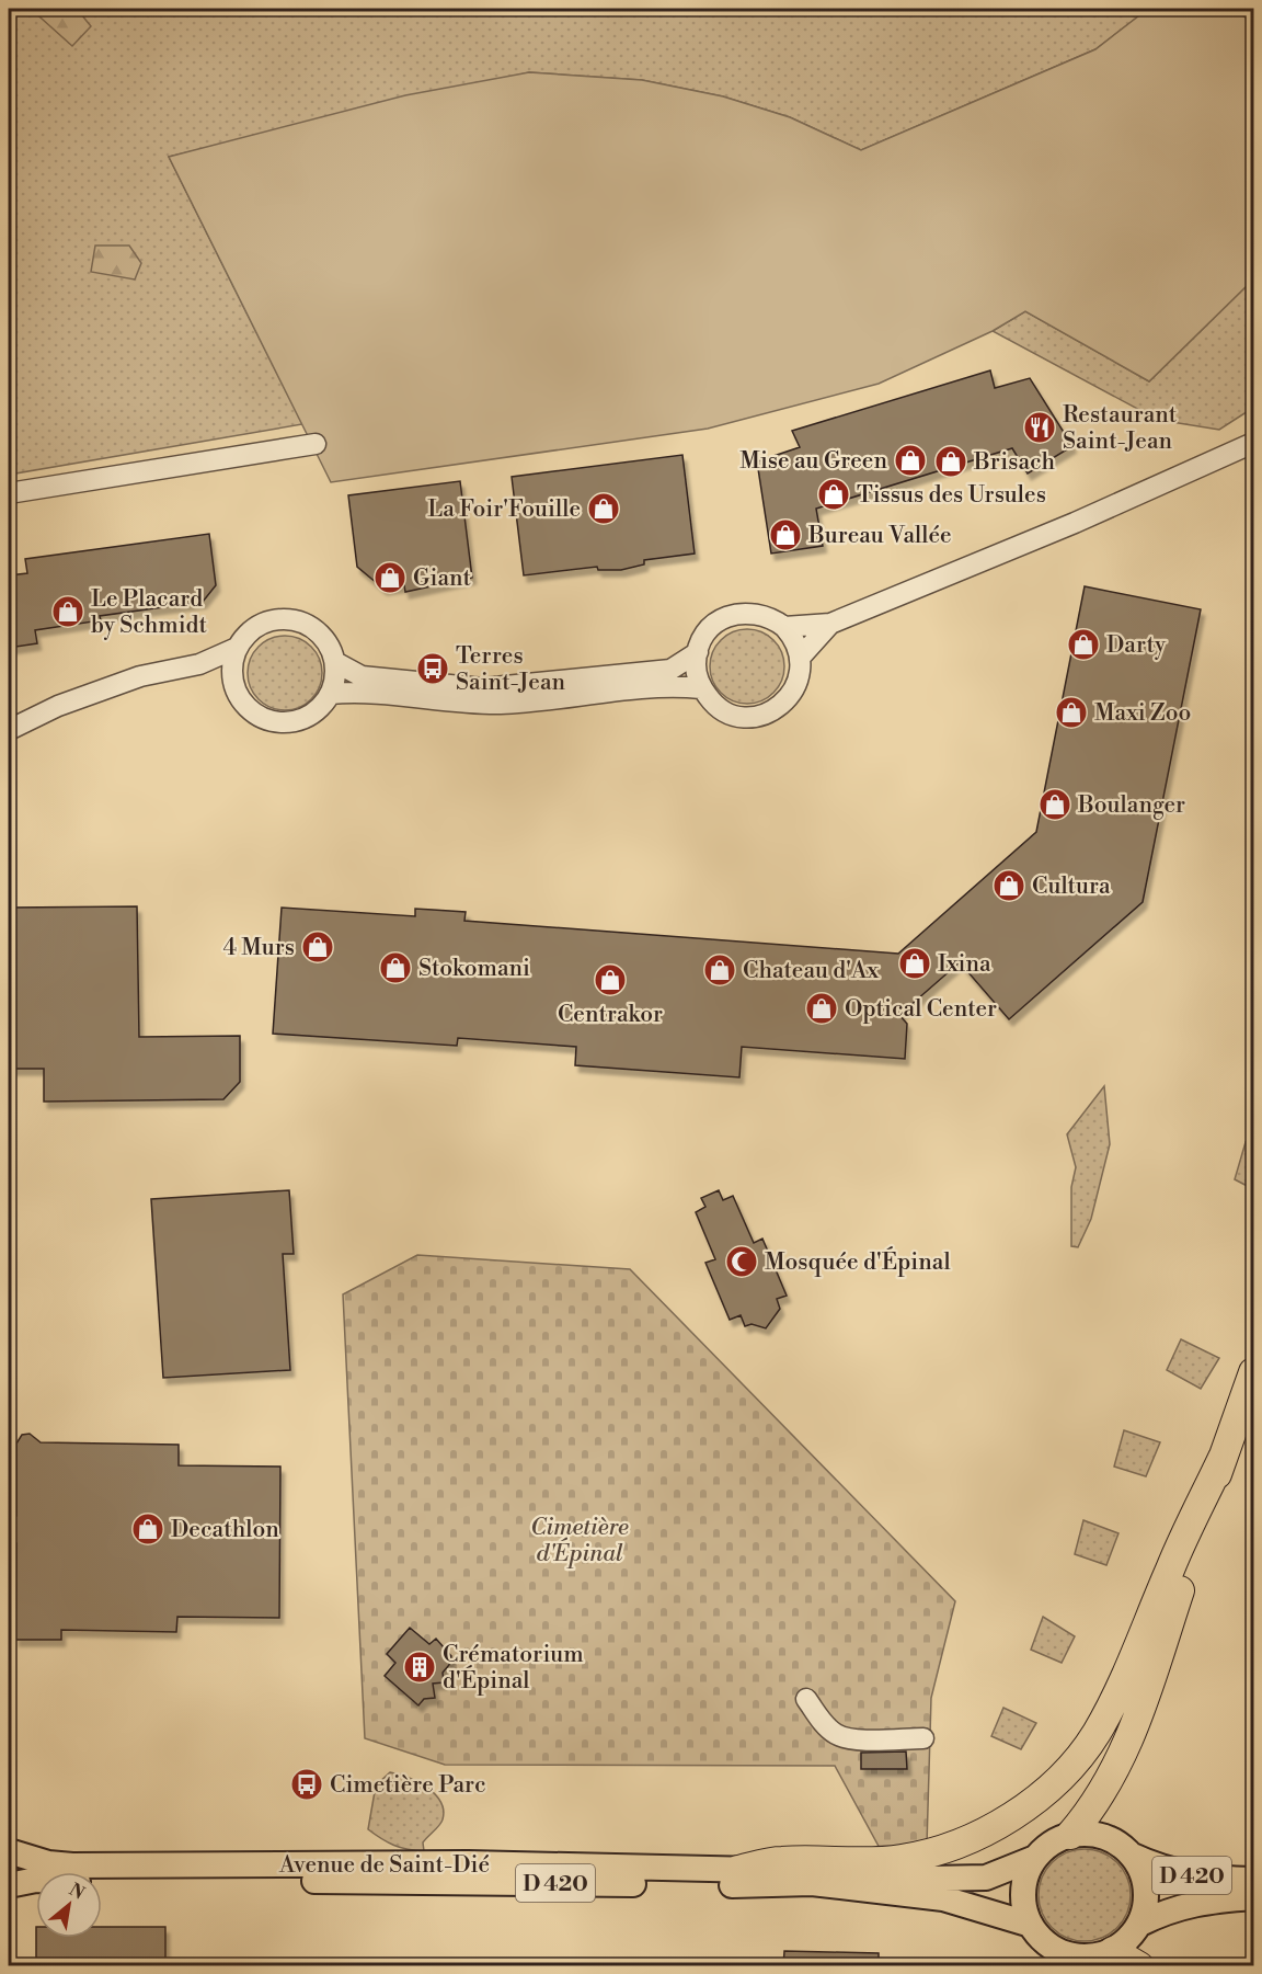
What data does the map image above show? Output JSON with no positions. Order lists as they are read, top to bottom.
{
  "streets": {
    "main road": ["Avenue de Saint-Dié", "D 420"]
  },
  "crossings": [
    ["Avenue de Saint-Dié", "D 420"]
  ],
  "parks": ["Cimetière d'Épinal"],
  "places": {
    "restaurant": ["Restaurant Saint-Jean"],
    "shop": [
      "Mise au Green",
      "Brisach",
      "Tissus des Ursules",
      "La Foir'Fouille",
      "Bureau Vallée",
      "Giant",
      "Le Placard by Schmidt",
      "Darty",
      "Maxi Zoo",
      "Boulanger",
      "Cultura",
      "4 Murs",
      "Ixina",
      "Stokomani",
      "Chateau d'Ax",
      "Centrakor",
      "Optical Center",
      "Decathlon"
    ],
    "bus stop": ["Terres Saint-Jean", "Cimetière Parc"],
    "mosque": ["Mosquée d'Épinal"],
    "building": ["Crématorium d'Épinal"]
  },
  "north": "top right"
}
